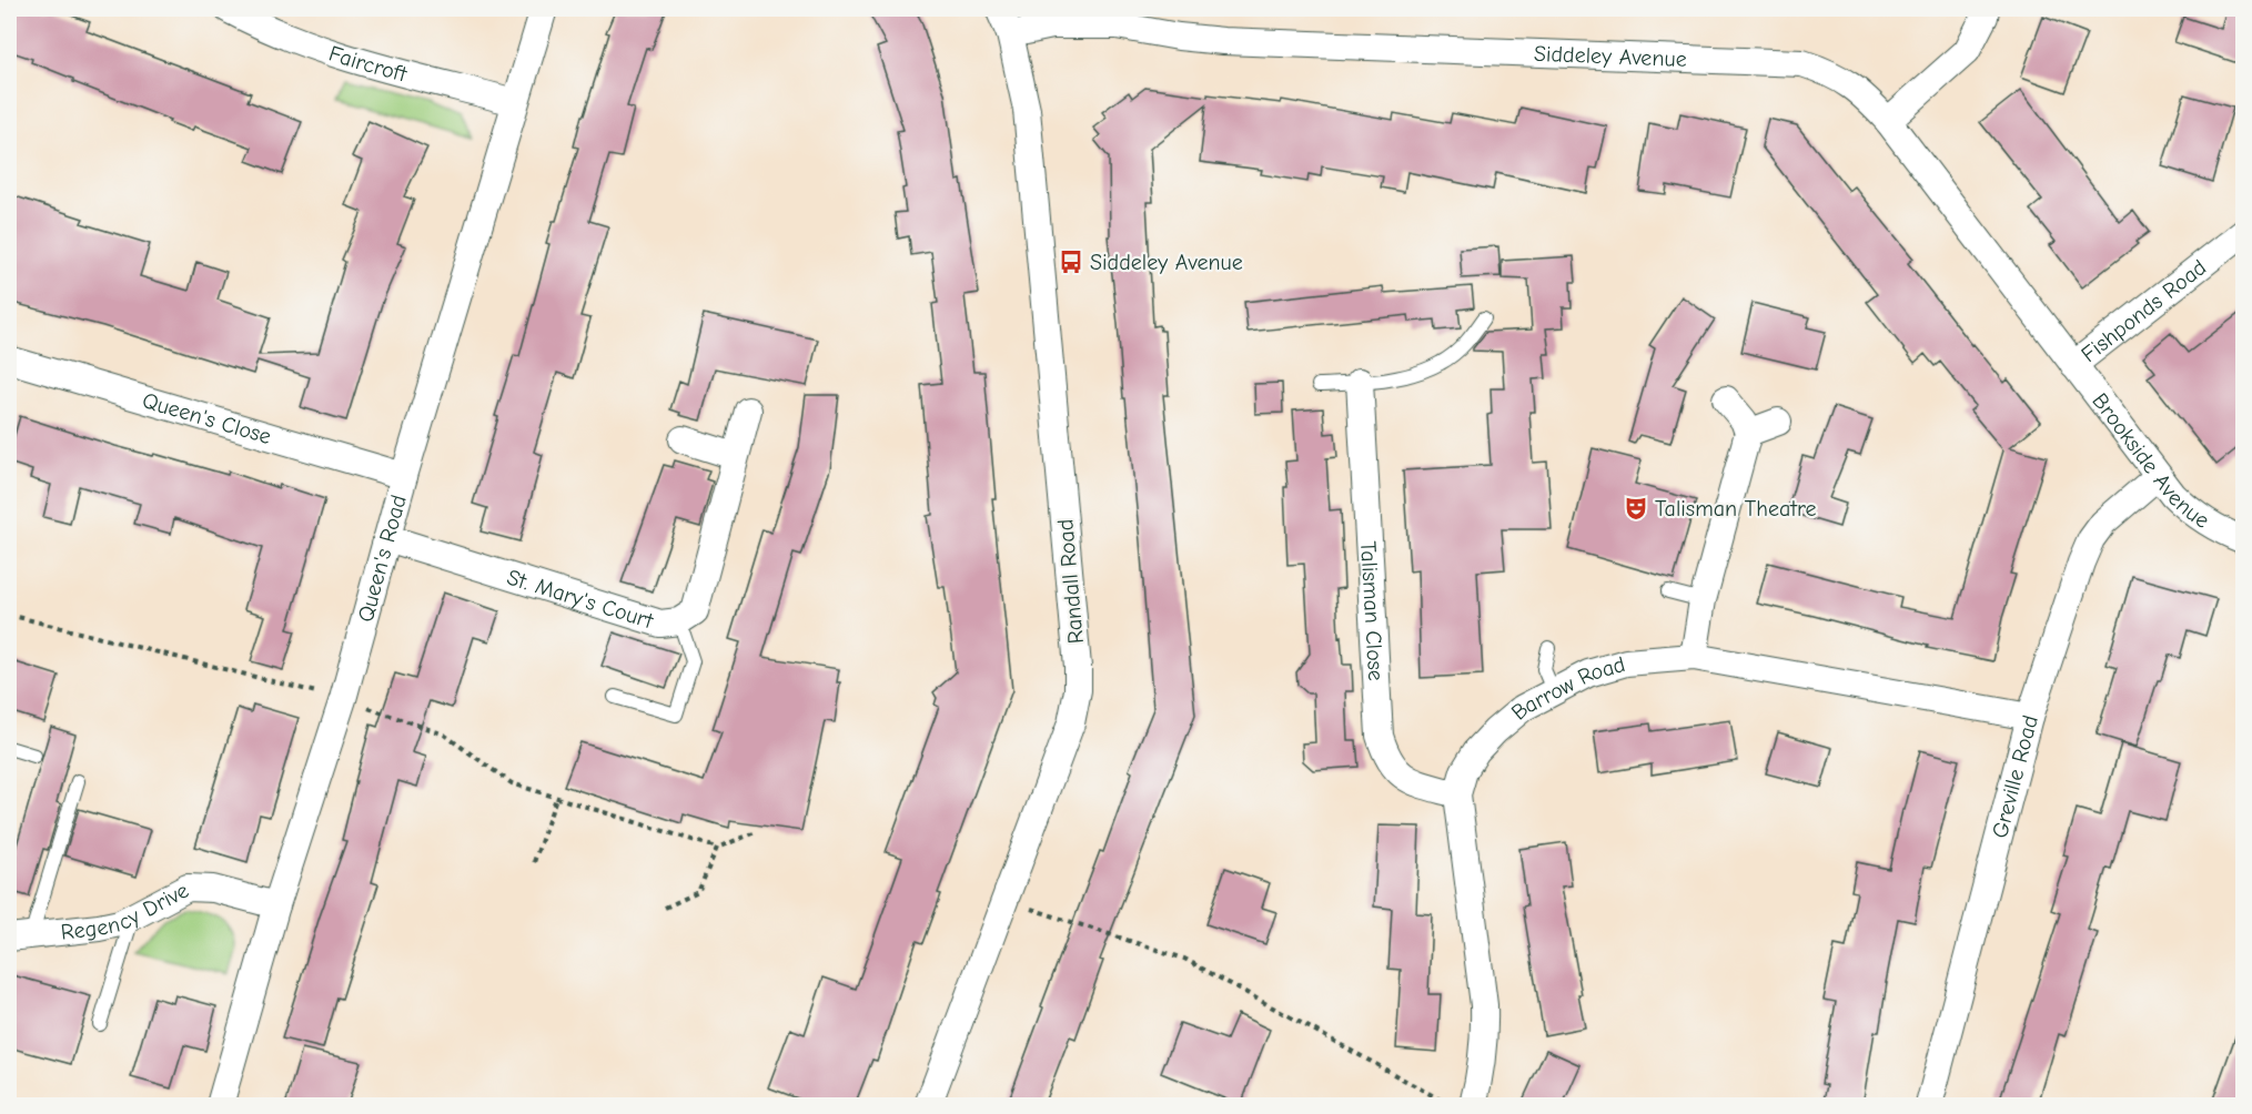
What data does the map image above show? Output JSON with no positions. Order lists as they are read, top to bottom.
{
  "streets": {
    "street": [
      "Siddeley Avenue",
      "Faircroft",
      "Fishponds Road",
      "Queen's Close",
      "Brookside Avenue",
      "Queen's Road",
      "Randall Road",
      "St. Mary's Court",
      "Talisman Close",
      "Barrow Road",
      "Greville Road",
      "Regency Drive"
    ]
  },
  "crossings": [
    ["Siddeley Avenue", "Fishponds Road"],
    ["Siddeley Avenue", "Brookside Avenue"],
    ["Siddeley Avenue", "Randall Road"],
    ["Faircroft", "Queen's Road"],
    ["Fishponds Road", "Brookside Avenue"],
    ["Queen's Close", "Queen's Road"],
    ["Brookside Avenue", "Greville Road"],
    ["Queen's Road", "St. Mary's Court"],
    ["Queen's Road", "Regency Drive"],
    ["Talisman Close", "Barrow Road"],
    ["Barrow Road", "Greville Road"]
  ],
  "places": {
    "bus stop": ["Siddeley Avenue"],
    "theatre": ["Talisman Theatre"]
  }
}
